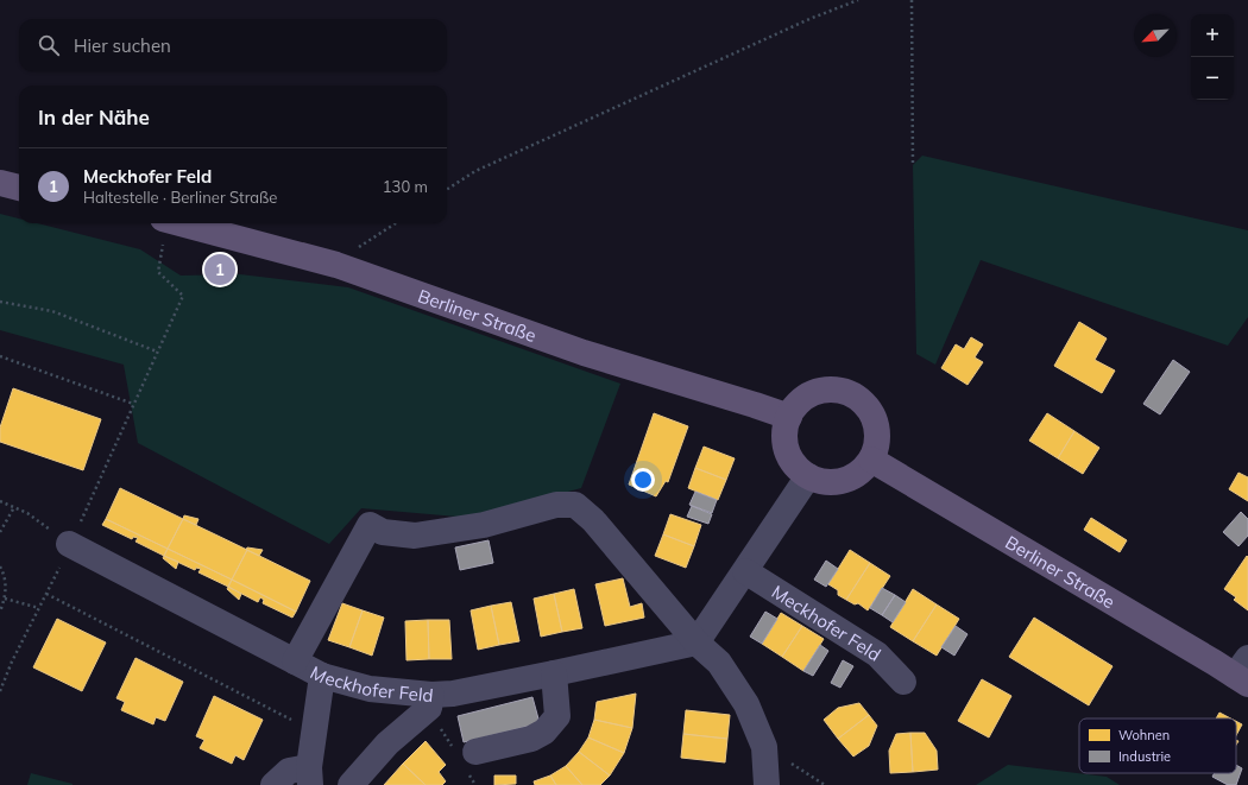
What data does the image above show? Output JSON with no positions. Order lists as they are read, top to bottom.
{
  "streets": {
    "main road": ["Berliner Straße"],
    "street": ["Meckhofer Feld"]
  },
  "legend": ["Wohnen", "Industrie"],
  "north": "bottom left",
  "page": {
    "map_buttons": ["+", "−"],
    "search": "Hier suchen",
    "heading": "In der Nähe",
    "list": [
      {
        "mark": "1",
        "name": "Meckhofer Feld",
        "note": "Haltestelle · Berliner Straße",
        "value": "130 m"
      }
    ],
    "pins": "1"
  }
}
